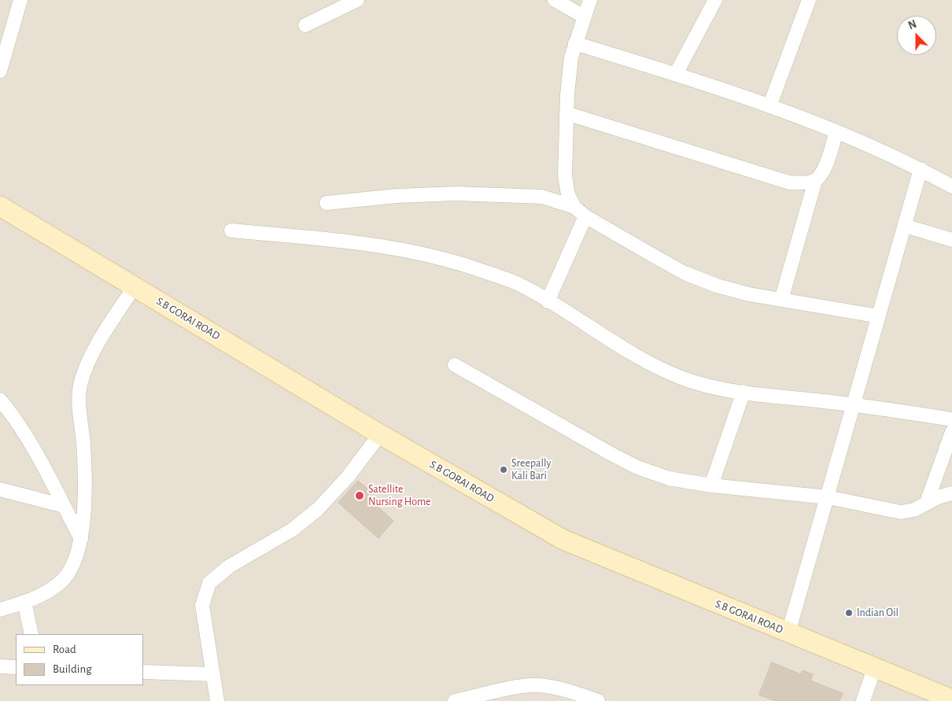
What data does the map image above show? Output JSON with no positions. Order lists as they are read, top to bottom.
{
  "streets": {
    "street": ["S.B GORAI ROAD"]
  },
  "places": ["Sreepally Kali Bari", "Satellite Nursing Home", "Indian Oil"],
  "legend": ["Road", "Building"],
  "north": "top"
}
